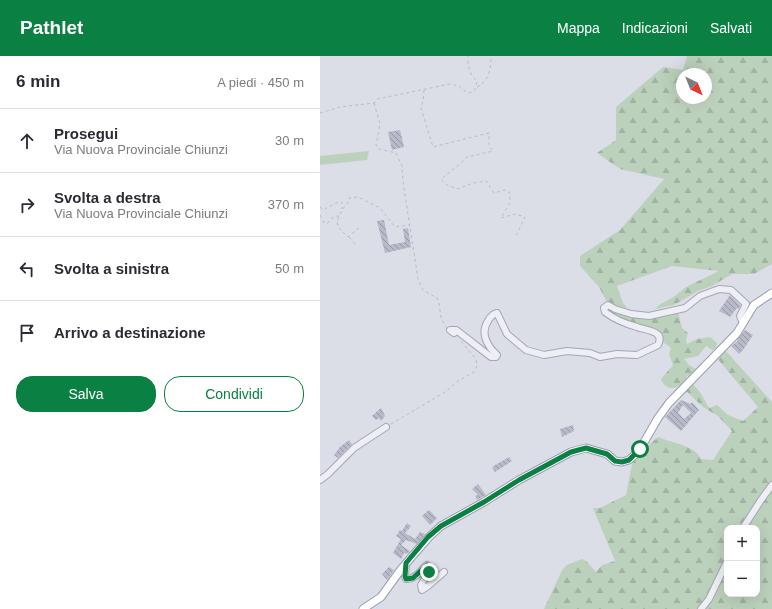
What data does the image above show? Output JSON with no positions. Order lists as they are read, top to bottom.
{
  "north": "bottom right",
  "page": {
    "header": "Pathlet",
    "nav": ["Mappa", "Indicazioni", "Salvati"],
    "heading": ["6 min", "A piedi · 450 m"],
    "list": [
      ["Prosegui", "Via Nuova Provinciale Chiunzi", "30 m"],
      ["Svolta a destra", "Via Nuova Provinciale Chiunzi", "370 m"],
      ["Svolta a sinistra", "50 m"],
      "Arrivo a destinazione"
    ],
    "buttons": ["Salva", "Condividi"],
    "map_buttons": ["+", "−"]
  }
}
